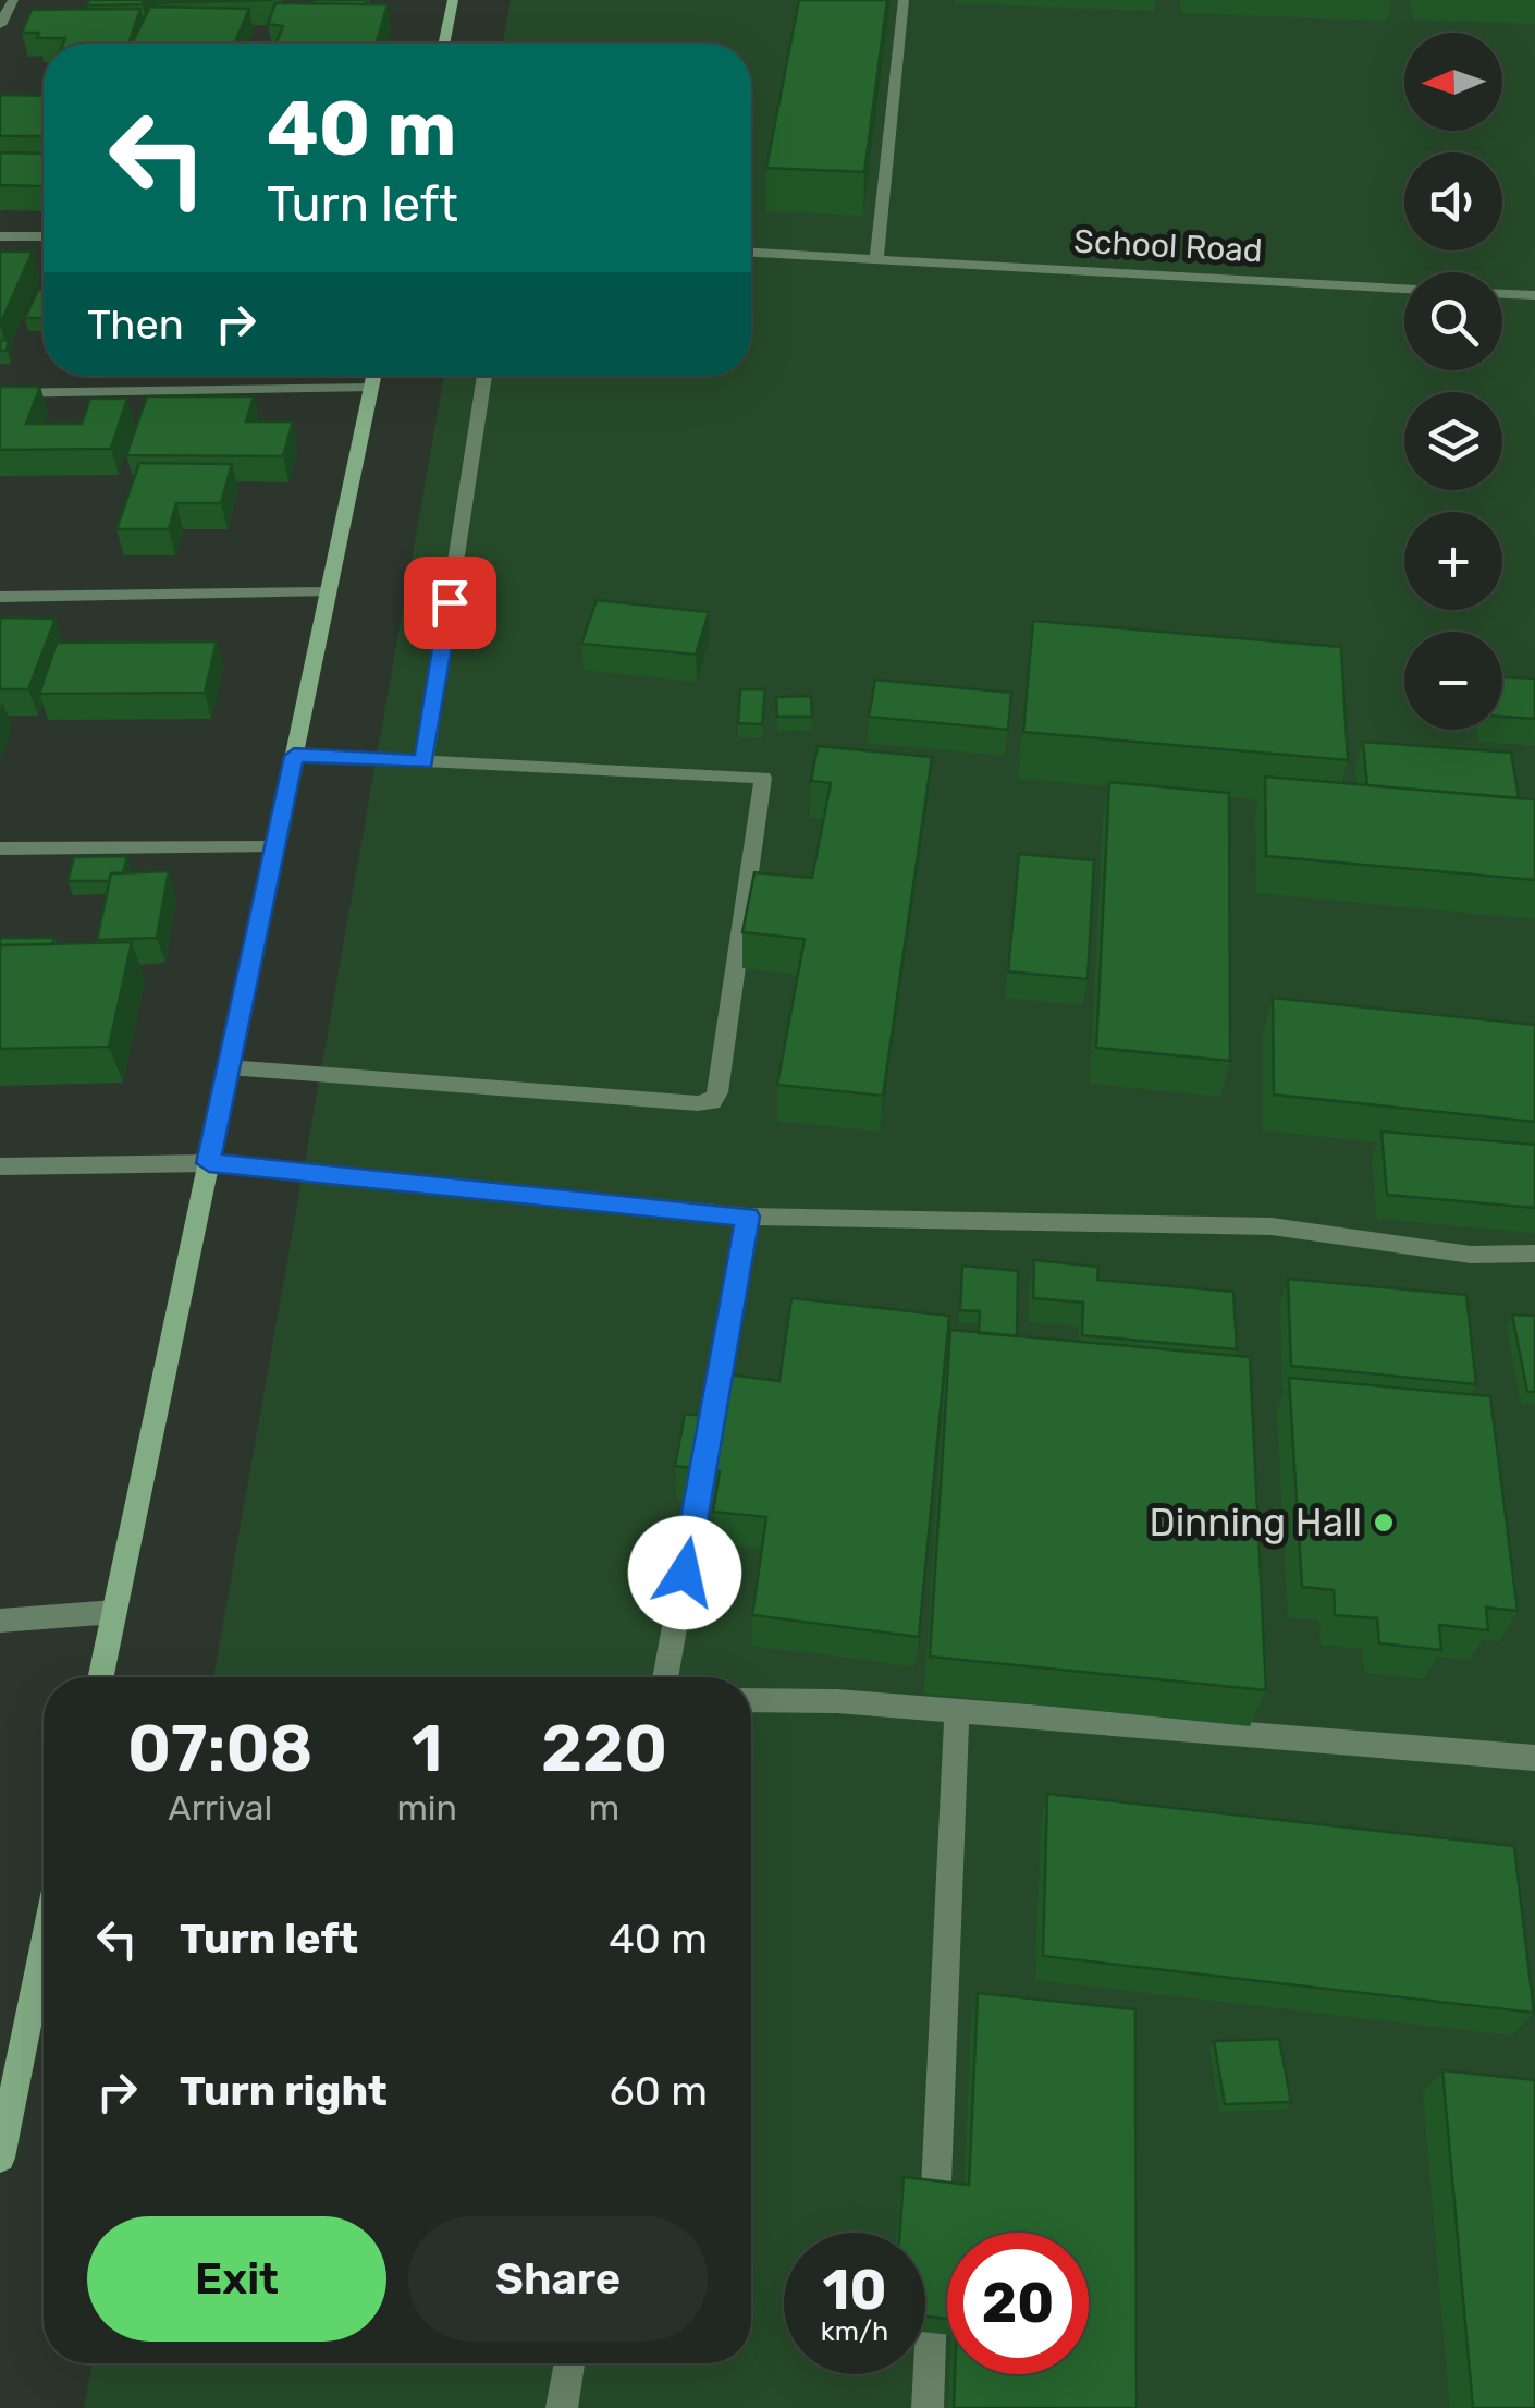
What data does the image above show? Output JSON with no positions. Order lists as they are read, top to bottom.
{
  "streets": {
    "lane": ["School Road"]
  },
  "places": ["Dinning Hall"],
  "north": "left",
  "page": {
    "map_buttons": ["+", "−"],
    "turn": ["40 m", "Turn left"],
    "then": "Then",
    "eta": [
      "07:08",
      "Arrival",
      "1",
      "min",
      "220",
      "m"
    ],
    "list": [
      {
        "name": "Turn left",
        "value": "40 m"
      },
      {
        "name": "Turn right",
        "value": "60 m"
      }
    ],
    "buttons": ["Exit", "Share"],
    "speed": "10 km/h",
    "limit": "20"
  }
}
